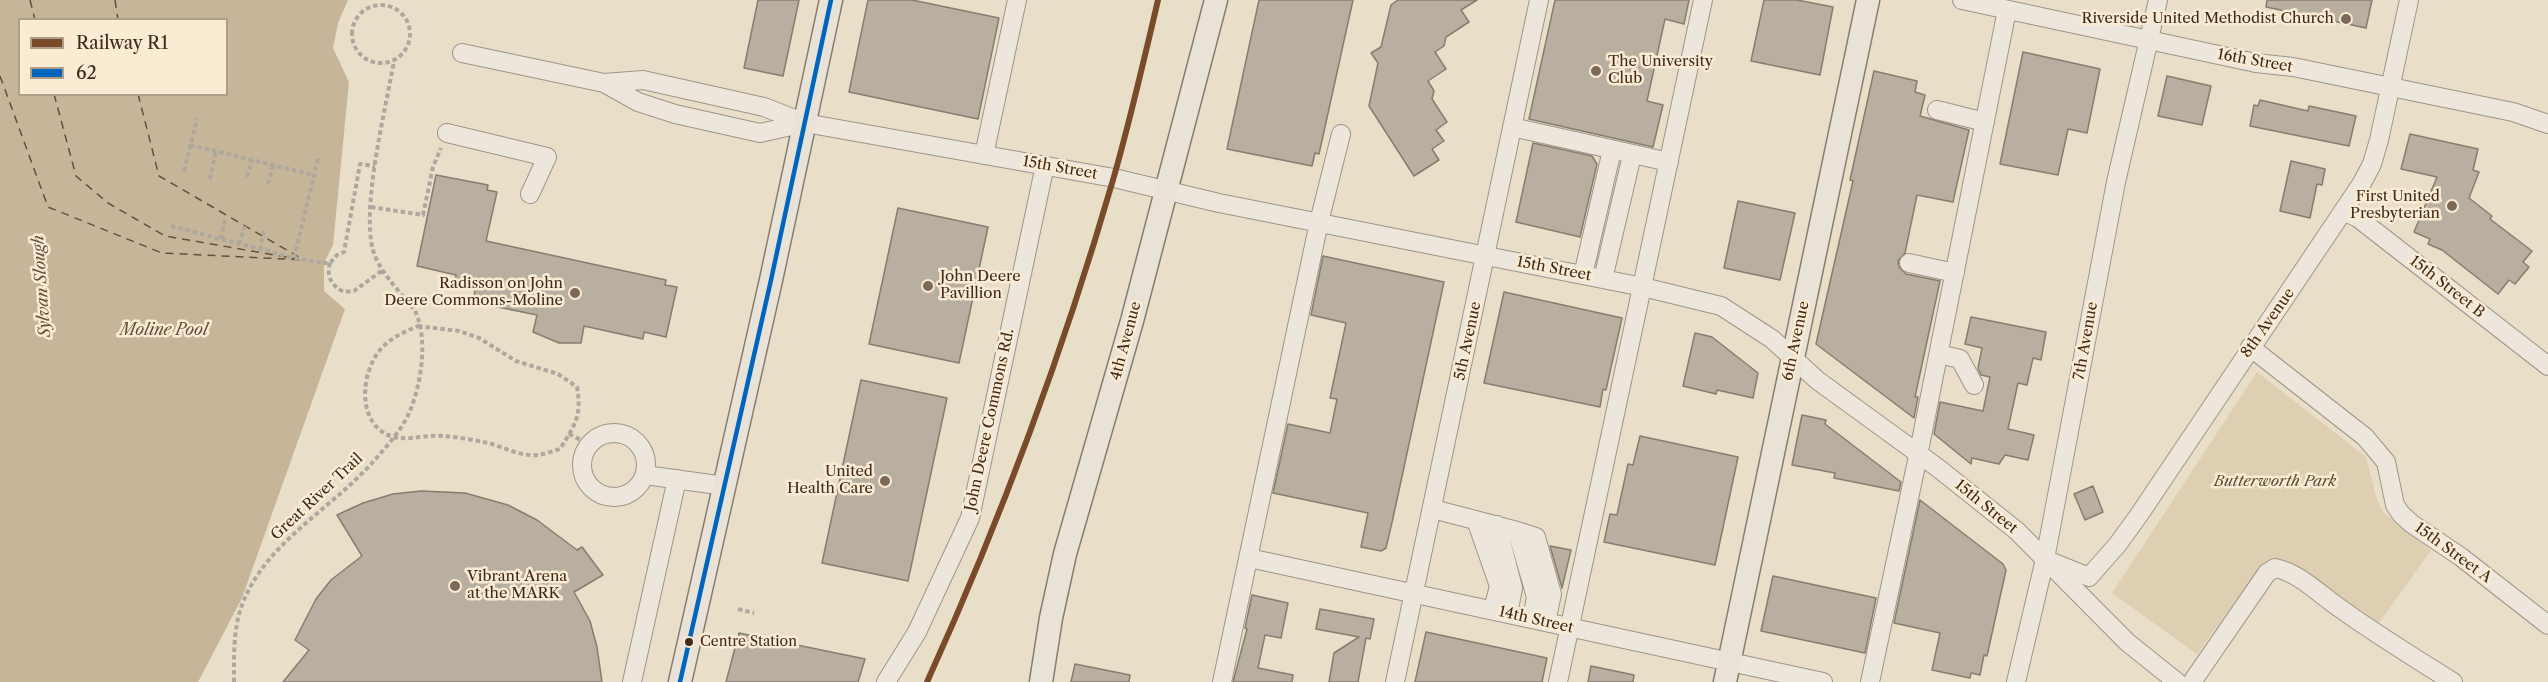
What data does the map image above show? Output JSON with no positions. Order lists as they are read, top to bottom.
{
  "streets": {
    "main road": ["4th Avenue", "6th Avenue"],
    "street": [
      "16th Street",
      "15th Street",
      "15th Street B",
      "8th Avenue",
      "5th Avenue",
      "7th Avenue",
      "John Deere Commons Rd.",
      "15th Street A",
      "14th Street"
    ],
    "path": ["Great River Trail"]
  },
  "crossings": [
    ["16th Street", "8th Avenue"],
    ["16th Street", "7th Avenue"],
    ["15th Street", "8th Avenue"],
    ["15th Street", "4th Avenue"],
    ["15th Street", "5th Avenue"],
    ["15th Street", "6th Avenue"],
    ["15th Street", "7th Avenue"],
    ["15th Street", "John Deere Commons Rd."],
    ["15th Street B", "8th Avenue"],
    ["8th Avenue", "7th Avenue"],
    ["8th Avenue", "15th Street A"],
    ["5th Avenue", "14th Street"],
    ["6th Avenue", "14th Street"]
  ],
  "water": ["Sylvan Slough", "Moline Pool"],
  "parks": ["Butterworth Park"],
  "places": [
    "Riverside United Methodist Church",
    "The University Club",
    "First United Presbyterian",
    "John Deere Pavillion",
    "Radisson on John Deere Commons-Moline",
    "United Health Care",
    "Vibrant Arena at the MARK",
    "Centre Station"
  ],
  "lines": ["rail line R1", "transit line 62"],
  "legend": ["Railway R1", "62"]
}
